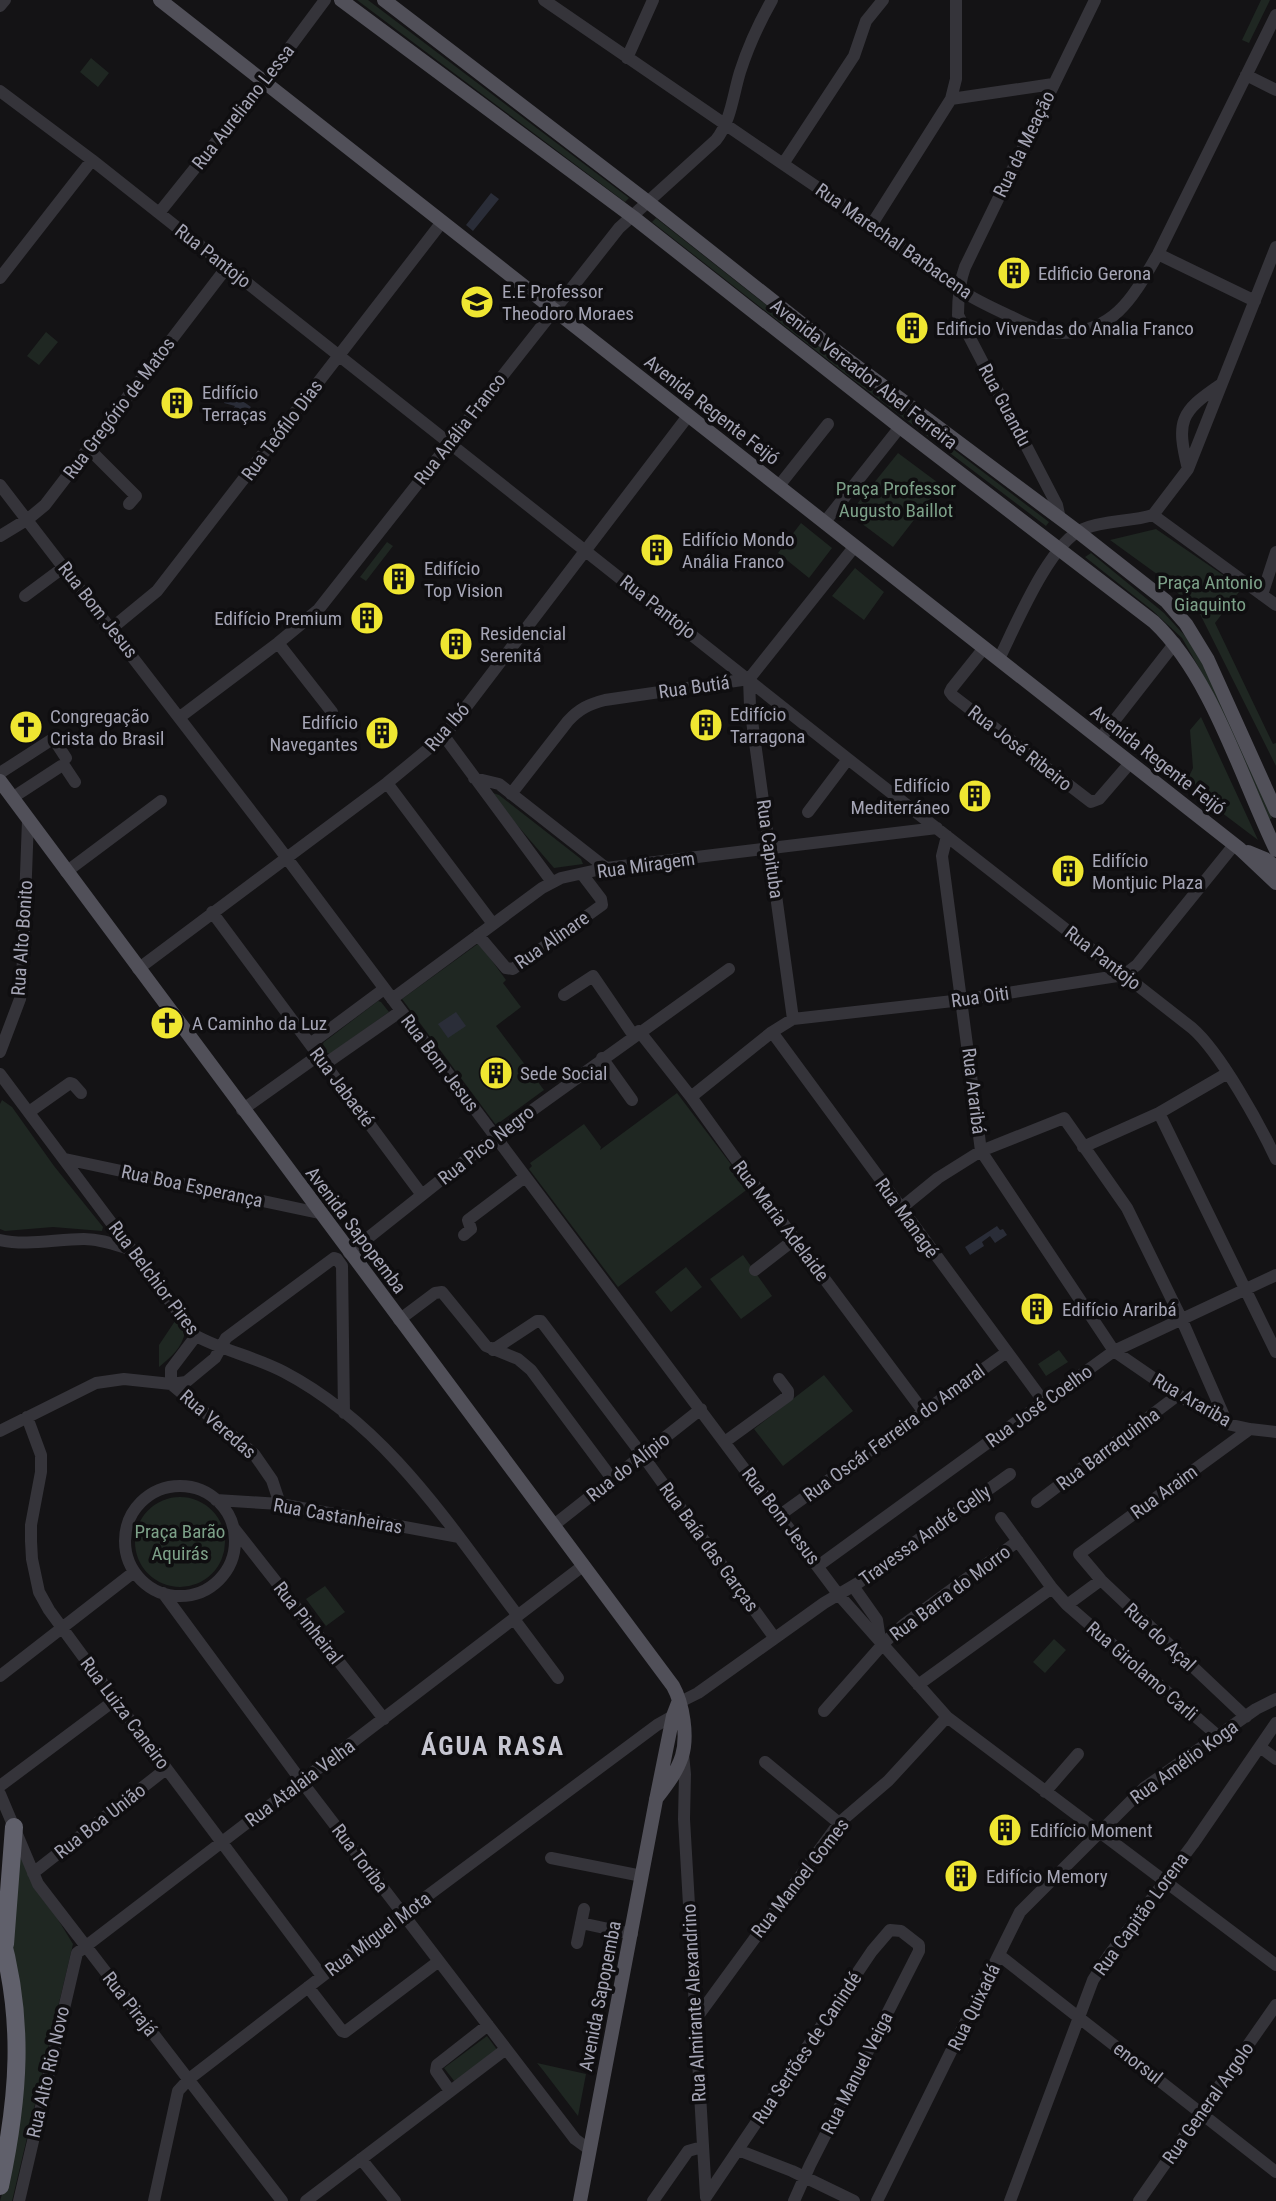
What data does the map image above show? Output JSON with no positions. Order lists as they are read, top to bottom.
{
  "streets": {
    "main road": ["Avenida Vereador Abel Ferreira", "Avenida Regente Feijó", "Avenida Sapopemba"],
    "street": [
      "Rua Aureliano Lessa",
      "Rua da Meação",
      "Rua Marechal Barbacena",
      "Rua Pantojo",
      "Rua Guandu",
      "Rua Gregório de Matos",
      "Rua Anália Franco",
      "Rua Teófilo Dias",
      "Rua Bom Jesus",
      "Rua Butiá",
      "Rua Ibó",
      "Rua José Ribeiro",
      "Rua Capituba",
      "Rua Miragem",
      "Rua Alto Bonito",
      "Rua Alinare",
      "Rua Oiti",
      "Rua Jabaeté",
      "Rua Araribá",
      "Rua Pico Negro",
      "Rua Boa Esperança",
      "Rua Managé",
      "Rua Maria Adelaide",
      "Rua Belchior Pires",
      "Rua Arariba",
      "Rua José Coelho",
      "Rua Veredas",
      "Rua Oscár Ferreira do Amaral",
      "Rua Barraquinha",
      "Rua do Alípio",
      "Rua Araim",
      "Rua Castanheiras",
      "Travessa André Gelly",
      "Rua Baía das Garças",
      "Rua Barra do Morro",
      "Rua Pinheiral",
      "Rua do Açal",
      "Rua Girolamo Carli",
      "Rua Luiza Caneiro",
      "Rua Amélio Koga",
      "Rua Atalaia Velha",
      "Rua Boa União",
      "Rua Toriba",
      "Rua Manoel Gomes",
      "Rua Capitão Lorena",
      "Rua Miguel Mota",
      "Rua Almirante Alexandrino",
      "Rua Pirajá",
      "Rua Quixadá",
      "Rua Sertões de Canindé",
      "enorsul",
      "Rua Alto Rio Novo",
      "Rua Manuel Veiga",
      "Rua General Argolo"
    ]
  },
  "crossings": [
    ["Rua Aureliano Lessa", "Rua Pantojo"],
    ["Rua Aureliano Lessa", "Avenida Regente Feijó"],
    ["Rua da Meação", "Rua Marechal Barbacena"],
    ["Rua da Meação", "Rua Guandu"],
    ["Rua Marechal Barbacena", "Rua Guandu"],
    ["Rua Marechal Barbacena", "Rua Anália Franco"],
    ["Rua Pantojo", "Rua Gregório de Matos"],
    ["Rua Pantojo", "Rua Anália Franco"],
    ["Rua Pantojo", "Rua Teófilo Dias"],
    ["Rua Pantojo", "Rua Butiá"],
    ["Rua Pantojo", "Rua Ibó"],
    ["Rua Pantojo", "Rua Capituba"],
    ["Rua Pantojo", "Rua Miragem"],
    ["Rua Pantojo", "Rua Oiti"],
    ["Rua Pantojo", "Rua Araribá"],
    ["Avenida Vereador Abel Ferreira", "Rua Guandu"],
    ["Avenida Vereador Abel Ferreira", "Rua Anália Franco"],
    ["Rua Gregório de Matos", "Rua Bom Jesus"],
    ["Avenida Regente Feijó", "Rua Anália Franco"],
    ["Avenida Regente Feijó", "Rua Teófilo Dias"],
    ["Avenida Regente Feijó", "Rua Butiá"],
    ["Avenida Regente Feijó", "Rua Ibó"],
    ["Avenida Regente Feijó", "Rua José Ribeiro"],
    ["Rua Anália Franco", "Rua Bom Jesus"],
    ["Rua Teófilo Dias", "Rua Bom Jesus"],
    ["Rua Bom Jesus", "Rua Ibó"],
    ["Rua Bom Jesus", "Rua Miragem"],
    ["Rua Bom Jesus", "Rua Pico Negro"],
    ["Rua Bom Jesus", "Rua José Coelho"],
    ["Rua Bom Jesus", "Rua Oscár Ferreira do Amaral"],
    ["Rua Bom Jesus", "Rua do Alípio"],
    ["Rua Bom Jesus", "Travessa André Gelly"],
    ["Rua Bom Jesus", "Rua Barra do Morro"],
    ["Rua Bom Jesus", "Rua Amélio Koga"],
    ["Rua Bom Jesus", "Rua Manoel Gomes"],
    ["Rua Bom Jesus", "Rua Miguel Mota"],
    ["Rua Bom Jesus", "Rua Quixadá"],
    ["Rua Butiá", "Rua Capituba"],
    ["Rua Ibó", "Rua Jabaeté"],
    ["Rua Ibó", "Avenida Sapopemba"],
    ["Rua Capituba", "Rua Miragem"],
    ["Rua Capituba", "Rua Oiti"],
    ["Rua Miragem", "Rua Alinare"],
    ["Rua Miragem", "Rua Jabaeté"],
    ["Rua Miragem", "Rua Araribá"],
    ["Rua Alto Bonito", "Avenida Sapopemba"],
    ["Rua Oiti", "Rua Araribá"],
    ["Rua Oiti", "Rua Managé"],
    ["Rua Oiti", "Rua Maria Adelaide"],
    ["Rua Jabaeté", "Rua Pico Negro"],
    ["Rua Araribá", "Rua Arariba"],
    ["Rua Araribá", "Rua José Coelho"],
    ["Rua Pico Negro", "Rua Maria Adelaide"],
    ["Rua Pico Negro", "Avenida Sapopemba"],
    ["Rua Boa Esperança", "Avenida Sapopemba"],
    ["Rua Boa Esperança", "Rua Belchior Pires"],
    ["Rua Managé", "Rua José Coelho"],
    ["Rua Managé", "Rua Oscár Ferreira do Amaral"],
    ["Rua Maria Adelaide", "Rua Oscár Ferreira do Amaral"],
    ["Avenida Sapopemba", "Rua do Alípio"],
    ["Avenida Sapopemba", "Rua Atalaia Velha"],
    ["Avenida Sapopemba", "Rua Toriba"],
    ["Avenida Sapopemba", "Rua Miguel Mota"],
    ["Avenida Sapopemba", "Rua Almirante Alexandrino"],
    ["Rua Belchior Pires", "Rua Castanheiras"],
    ["Rua Belchior Pires", "Rua Atalaia Velha"],
    ["Rua Arariba", "Rua José Coelho"],
    ["Rua Arariba", "Rua Barraquinha"],
    ["Rua Arariba", "Rua Araim"],
    ["Rua Veredas", "Rua Castanheiras"],
    ["Rua do Alípio", "Rua Baía das Garças"],
    ["Rua Araim", "Rua do Açal"],
    ["Rua Castanheiras", "Rua Pinheiral"],
    ["Rua Castanheiras", "Rua Toriba"],
    ["Travessa André Gelly", "Rua Miguel Mota"],
    ["Rua Baía das Garças", "Rua Miguel Mota"],
    ["Rua Barra do Morro", "Rua Girolamo Carli"],
    ["Rua Pinheiral", "Rua Atalaia Velha"],
    ["Rua Pinheiral", "Rua Toriba"],
    ["Rua do Açal", "Rua Girolamo Carli"],
    ["Rua do Açal", "Rua Amélio Koga"],
    ["Rua Girolamo Carli", "Rua Amélio Koga"],
    ["Rua Luiza Caneiro", "Rua Atalaia Velha"],
    ["Rua Luiza Caneiro", "Rua Boa União"],
    ["Rua Luiza Caneiro", "Rua Miguel Mota"],
    ["Rua Amélio Koga", "Rua Quixadá"],
    ["Rua Atalaia Velha", "Rua Toriba"],
    ["Rua Atalaia Velha", "Rua Pirajá"],
    ["Rua Atalaia Velha", "Rua Alto Rio Novo"],
    ["Rua Boa União", "Rua Pirajá"],
    ["Rua Toriba", "Rua Miguel Mota"],
    ["Rua Manoel Gomes", "Rua Almirante Alexandrino"],
    ["Rua Capitão Lorena", "enorsul"],
    ["Rua Miguel Mota", "Rua Pirajá"],
    ["Rua Almirante Alexandrino", "Rua Sertões de Canindé"],
    ["Rua Pirajá", "Rua Alto Rio Novo"],
    ["Rua Quixadá", "enorsul"],
    ["Rua Sertões de Canindé", "Rua Manuel Veiga"],
    ["enorsul", "Rua General Argolo"]
  ],
  "districts": ["ÁGUA RASA"],
  "parks": ["Praça Professor Augusto Baillot", "Praça Antonio Giaquinto", "Praça Barão Aquirás"],
  "places": {
    "building": [
      "Edificio Gerona",
      "Edificio Vivendas do Analia Franco",
      "Edifício Terraças",
      "Edifício Mondo Anália Franco",
      "Edifício Top Vision",
      "Edifício Premium",
      "Residencial Serenitá",
      "Edifício Tarragona",
      "Edifício Navegantes",
      "Edifício Mediterráneo",
      "Edifício Montjuic Plaza",
      "Sede Social",
      "Edifício Araribá",
      "Edifício Moment",
      "Edifício Memory"
    ],
    "school or university": ["E.E Professor Theodoro Moraes"],
    "church": ["Congregação Crista do Brasil", "A Caminho da Luz"]
  }
}
